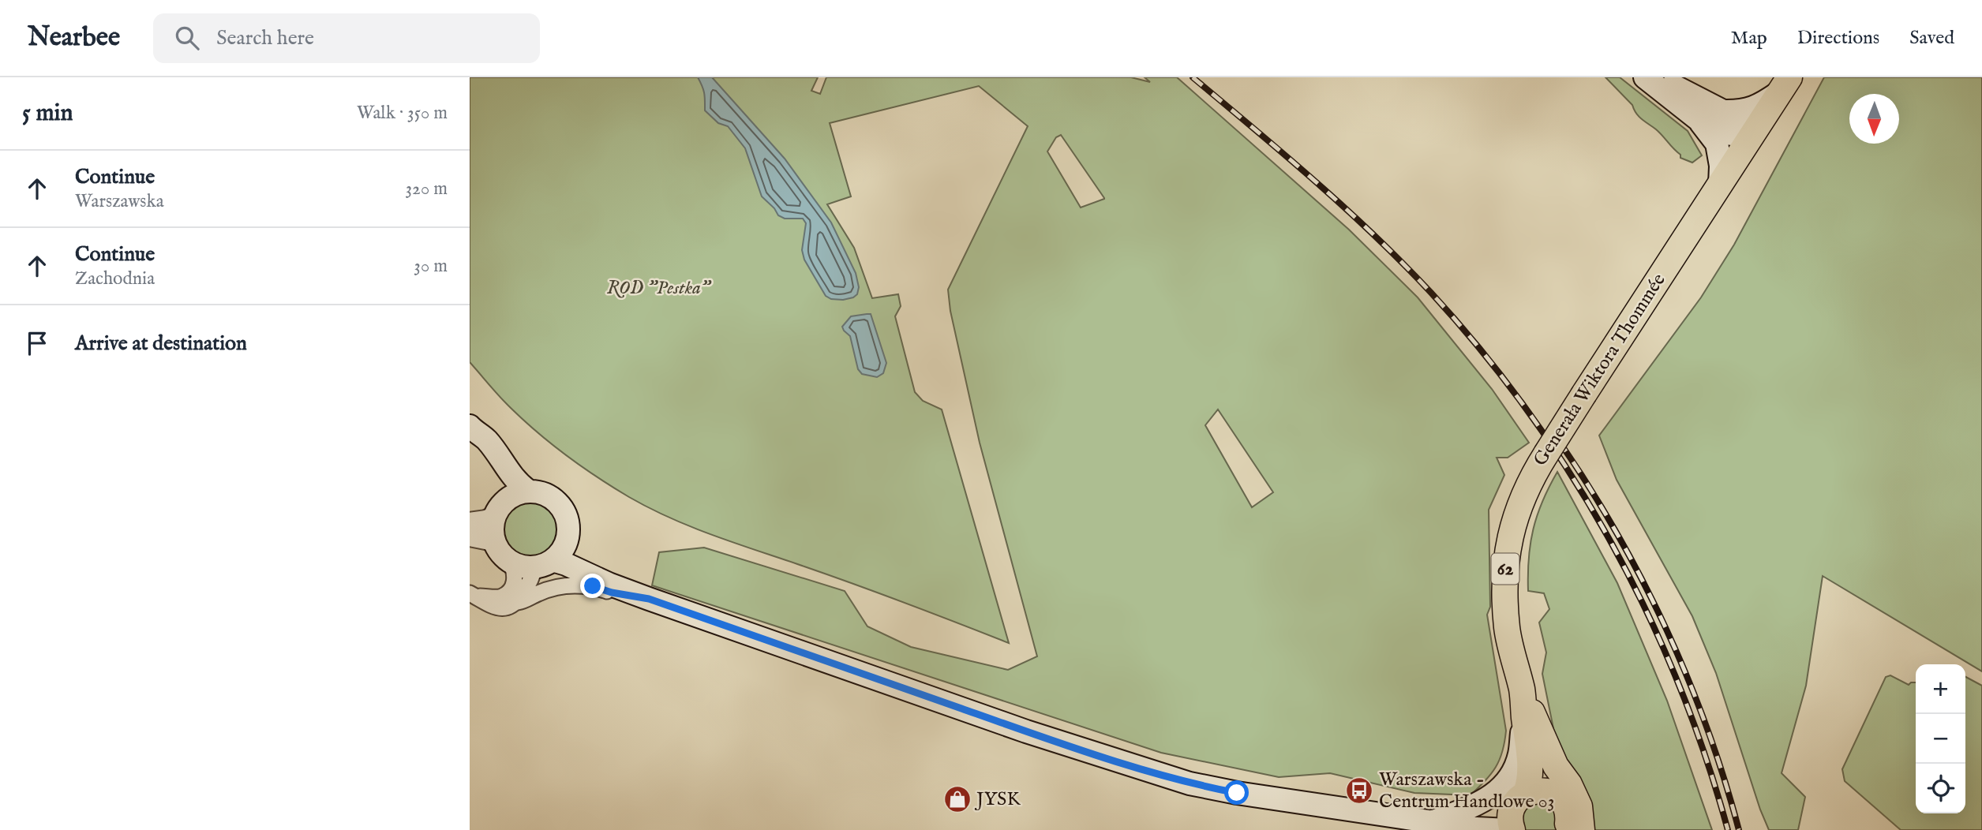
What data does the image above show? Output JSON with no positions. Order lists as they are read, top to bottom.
{
  "streets": {
    "main road": ["Generała Wiktora Thommée", "62"]
  },
  "crossings": [
    ["Generała Wiktora Thommée", "62"]
  ],
  "parks": ["ROD \"Pestka\""],
  "places": {
    "bus stop": ["Warszawska - Centrum Handlowe 03"],
    "shop": ["JYSK"]
  },
  "north": "bottom",
  "page": {
    "header": "Nearbee",
    "search": "Search here",
    "nav": ["Map", "Directions", "Saved"],
    "heading": ["5 min", "Walk · 350 m"],
    "list": [
      ["Continue", "Warszawska", "320 m"],
      ["Continue", "Zachodnia", "30 m"],
      "Arrive at destination"
    ],
    "map_buttons": ["+", "−"]
  }
}
